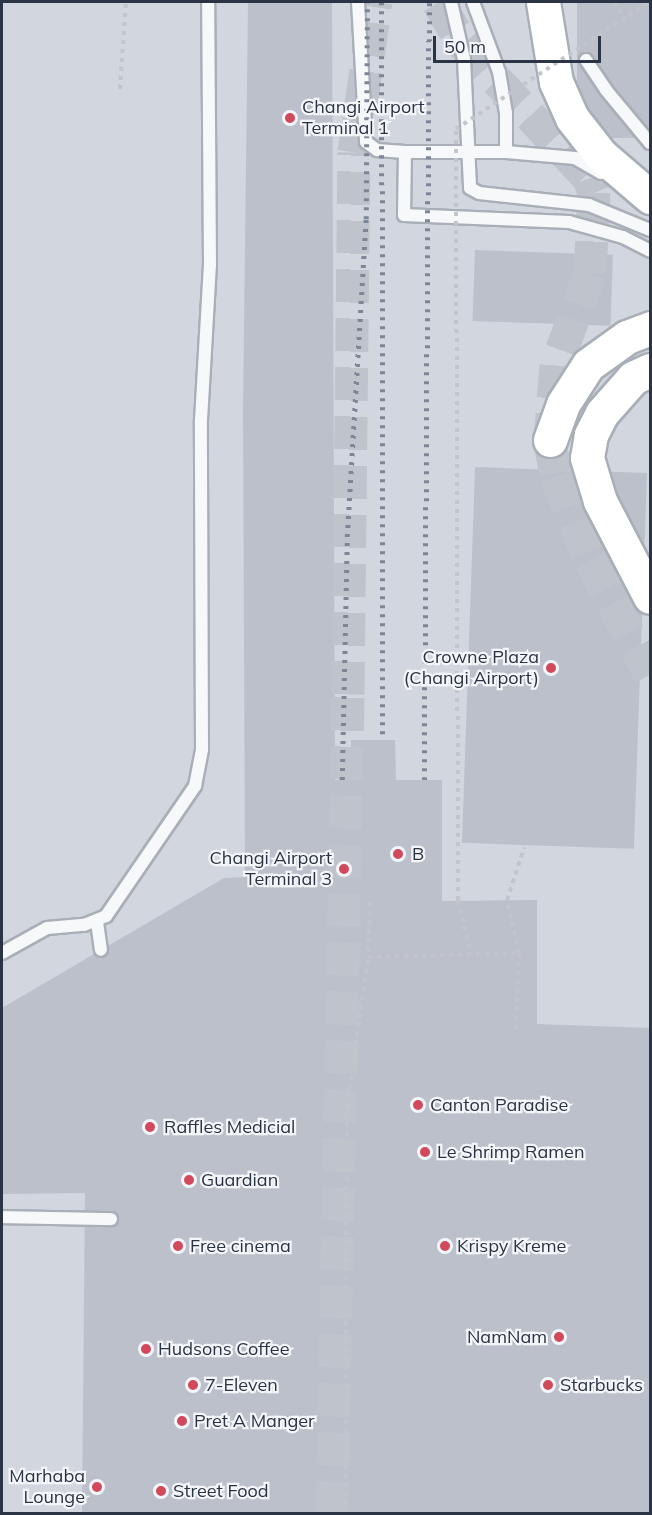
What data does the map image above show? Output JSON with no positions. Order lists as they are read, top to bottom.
{
  "places": [
    "Changi Airport Terminal 1",
    "Crowne Plaza (Changi Airport)",
    "B",
    "Changi Airport Terminal 3",
    "Canton Paradise",
    "Raffles Medicial",
    "Le Shrimp Ramen",
    "Guardian",
    "Free cinema",
    "Krispy Kreme",
    "NamNam",
    "Hudsons Coffee",
    "7-Eleven",
    "Starbucks",
    "Pret A Manger",
    "Marhaba Lounge",
    "Street Food"
  ],
  "scale_bar": "50 m"
}
